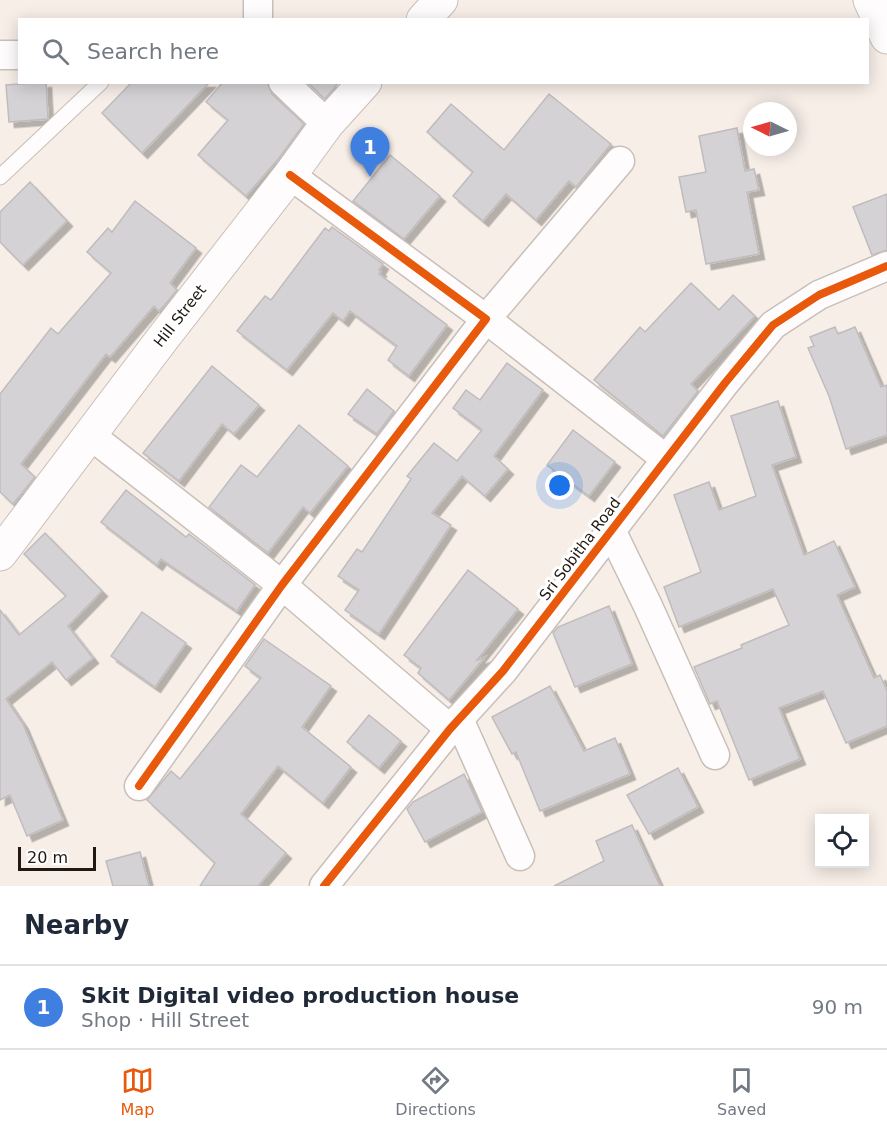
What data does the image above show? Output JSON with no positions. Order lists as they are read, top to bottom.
{
  "streets": {
    "main road": ["Hill Street"],
    "street": ["Sri Sobitha Road"]
  },
  "scale_bar": "20 m",
  "north": "left",
  "page": {
    "search": "Search here",
    "pins": "1",
    "scale": "20 m",
    "heading": "Nearby",
    "list": [
      {
        "mark": "1",
        "name": "Skit Digital video production house",
        "note": "Shop · Hill Street",
        "value": "90 m"
      }
    ],
    "nav": ["Map", "Directions", "Saved"]
  }
}
